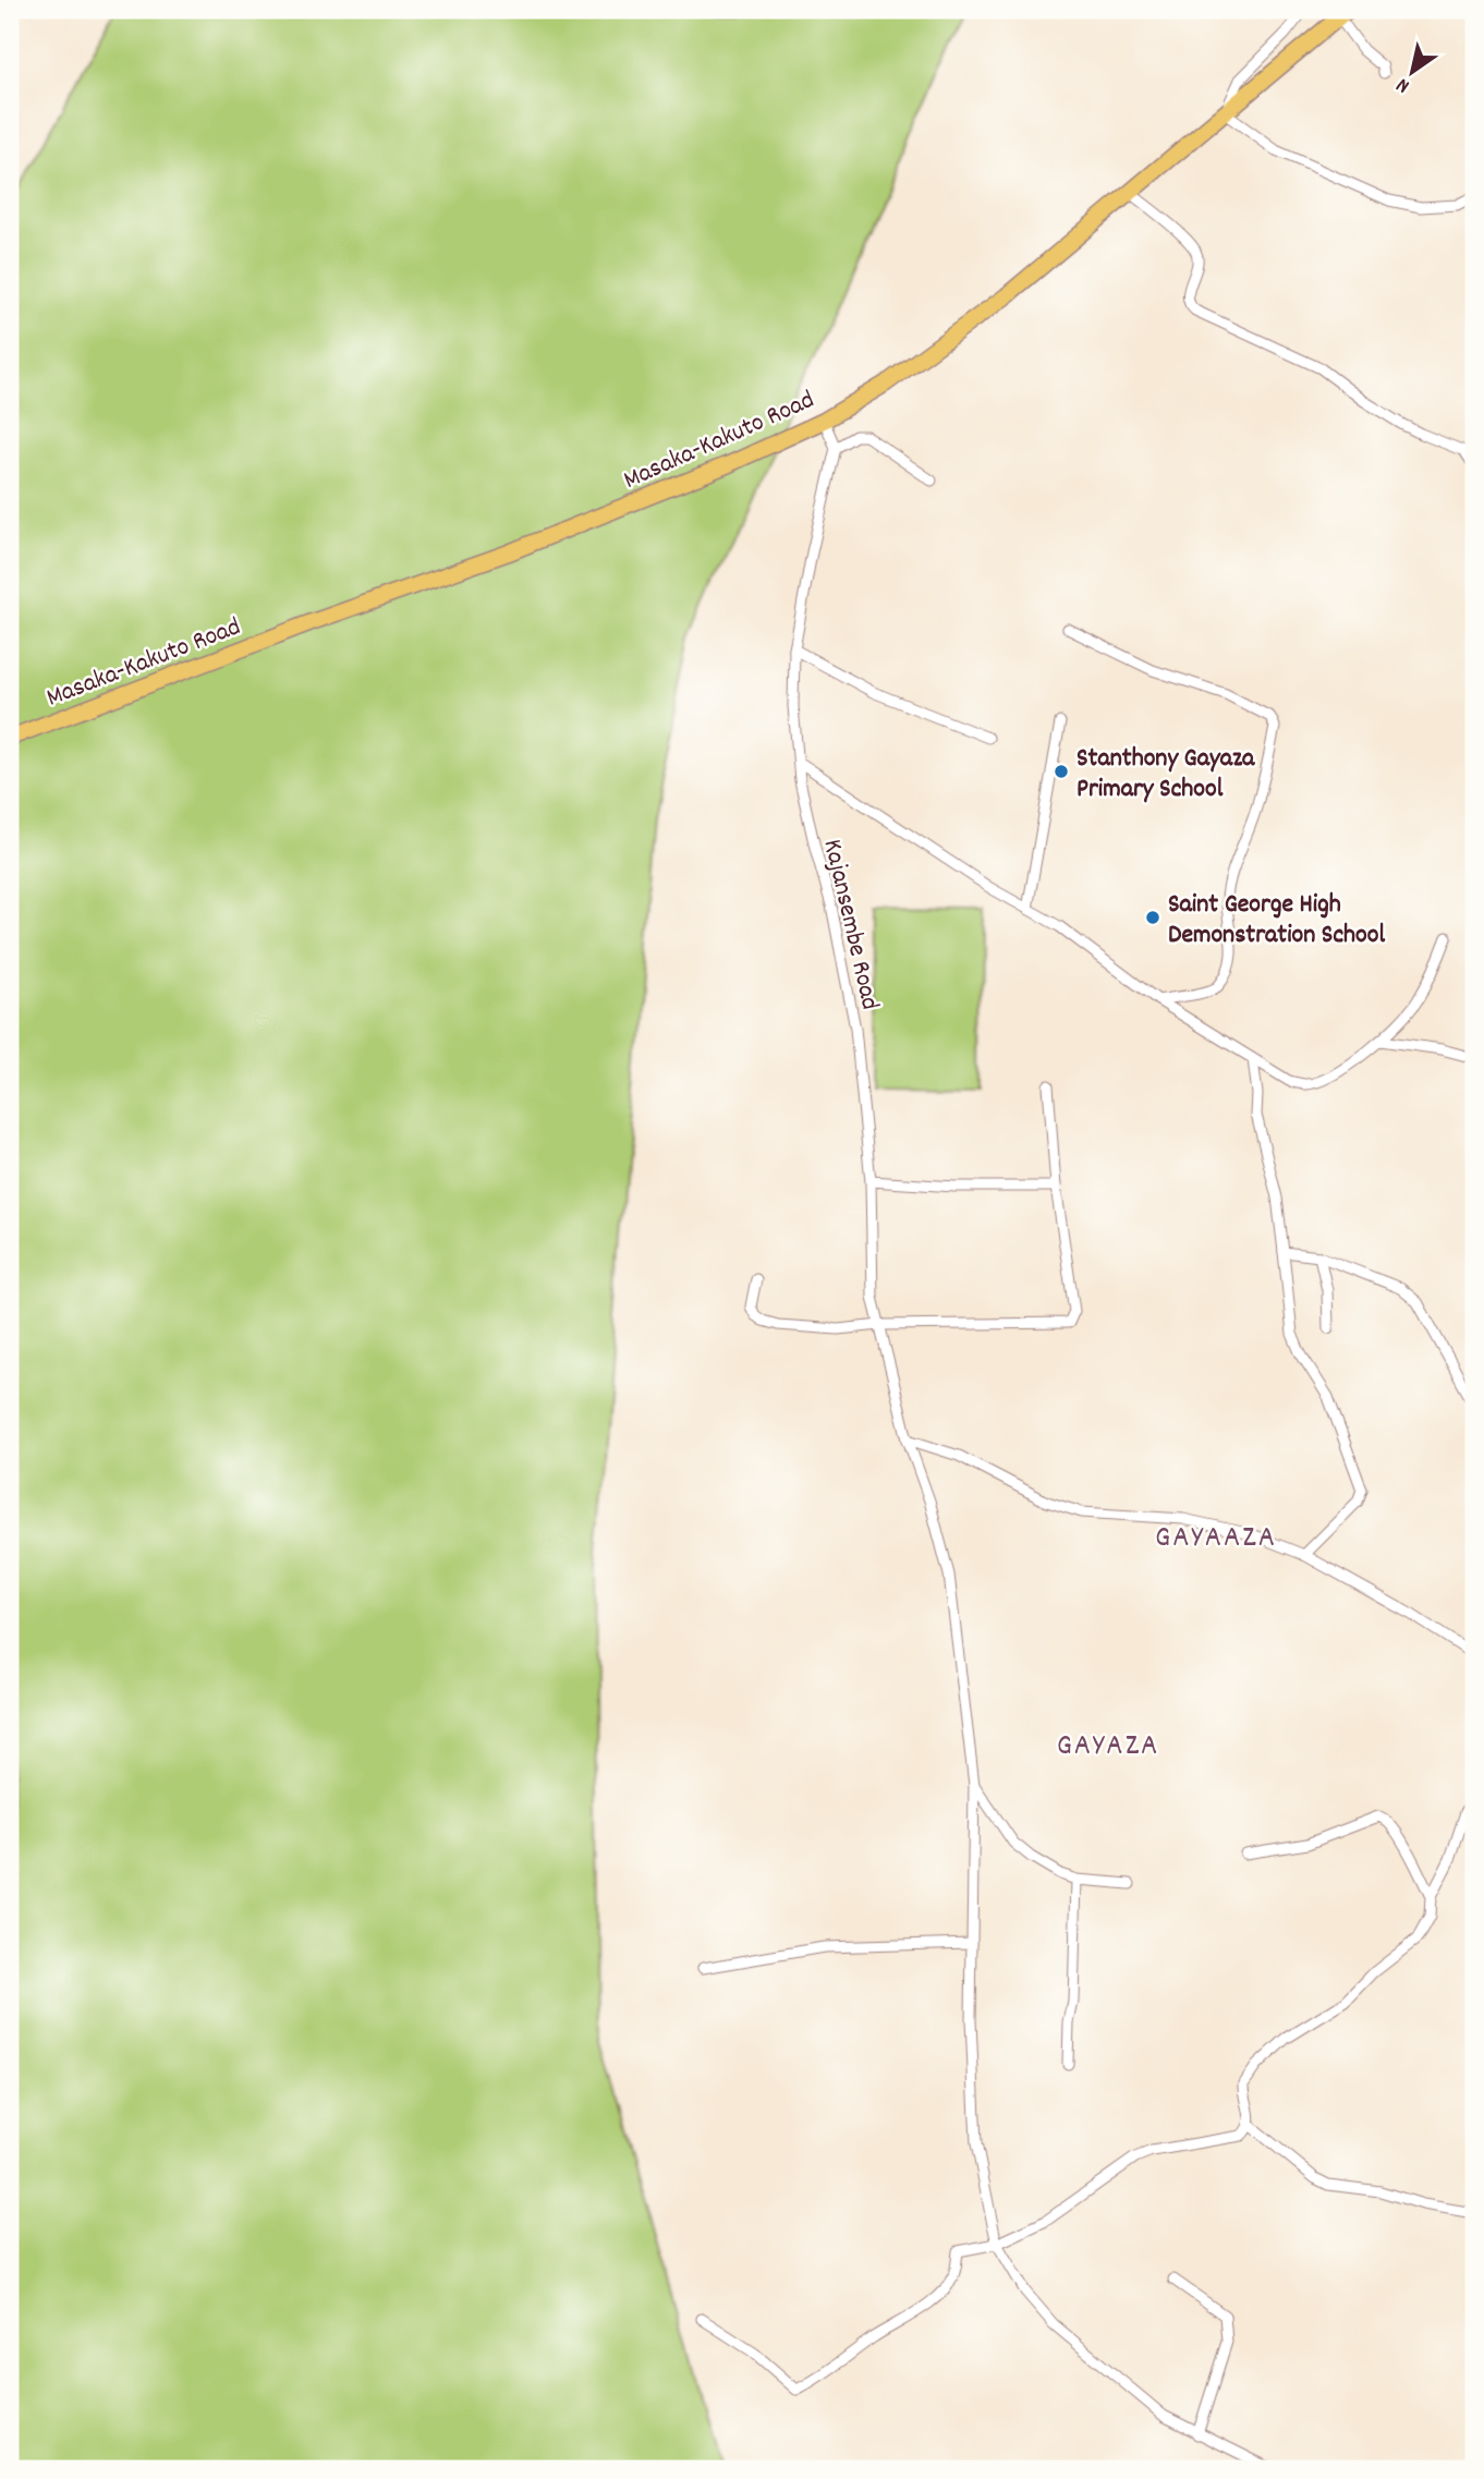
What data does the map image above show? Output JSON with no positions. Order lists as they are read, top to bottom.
{
  "streets": {
    "highway": ["Masaka-Kakuto Road"],
    "street": ["Kajansembe Road"]
  },
  "districts": ["GAYAAZA", "GAYAZA"],
  "places": ["Stanthony Gayaza Primary School", "Saint George High Demonstration School"],
  "north": "bottom left"
}
